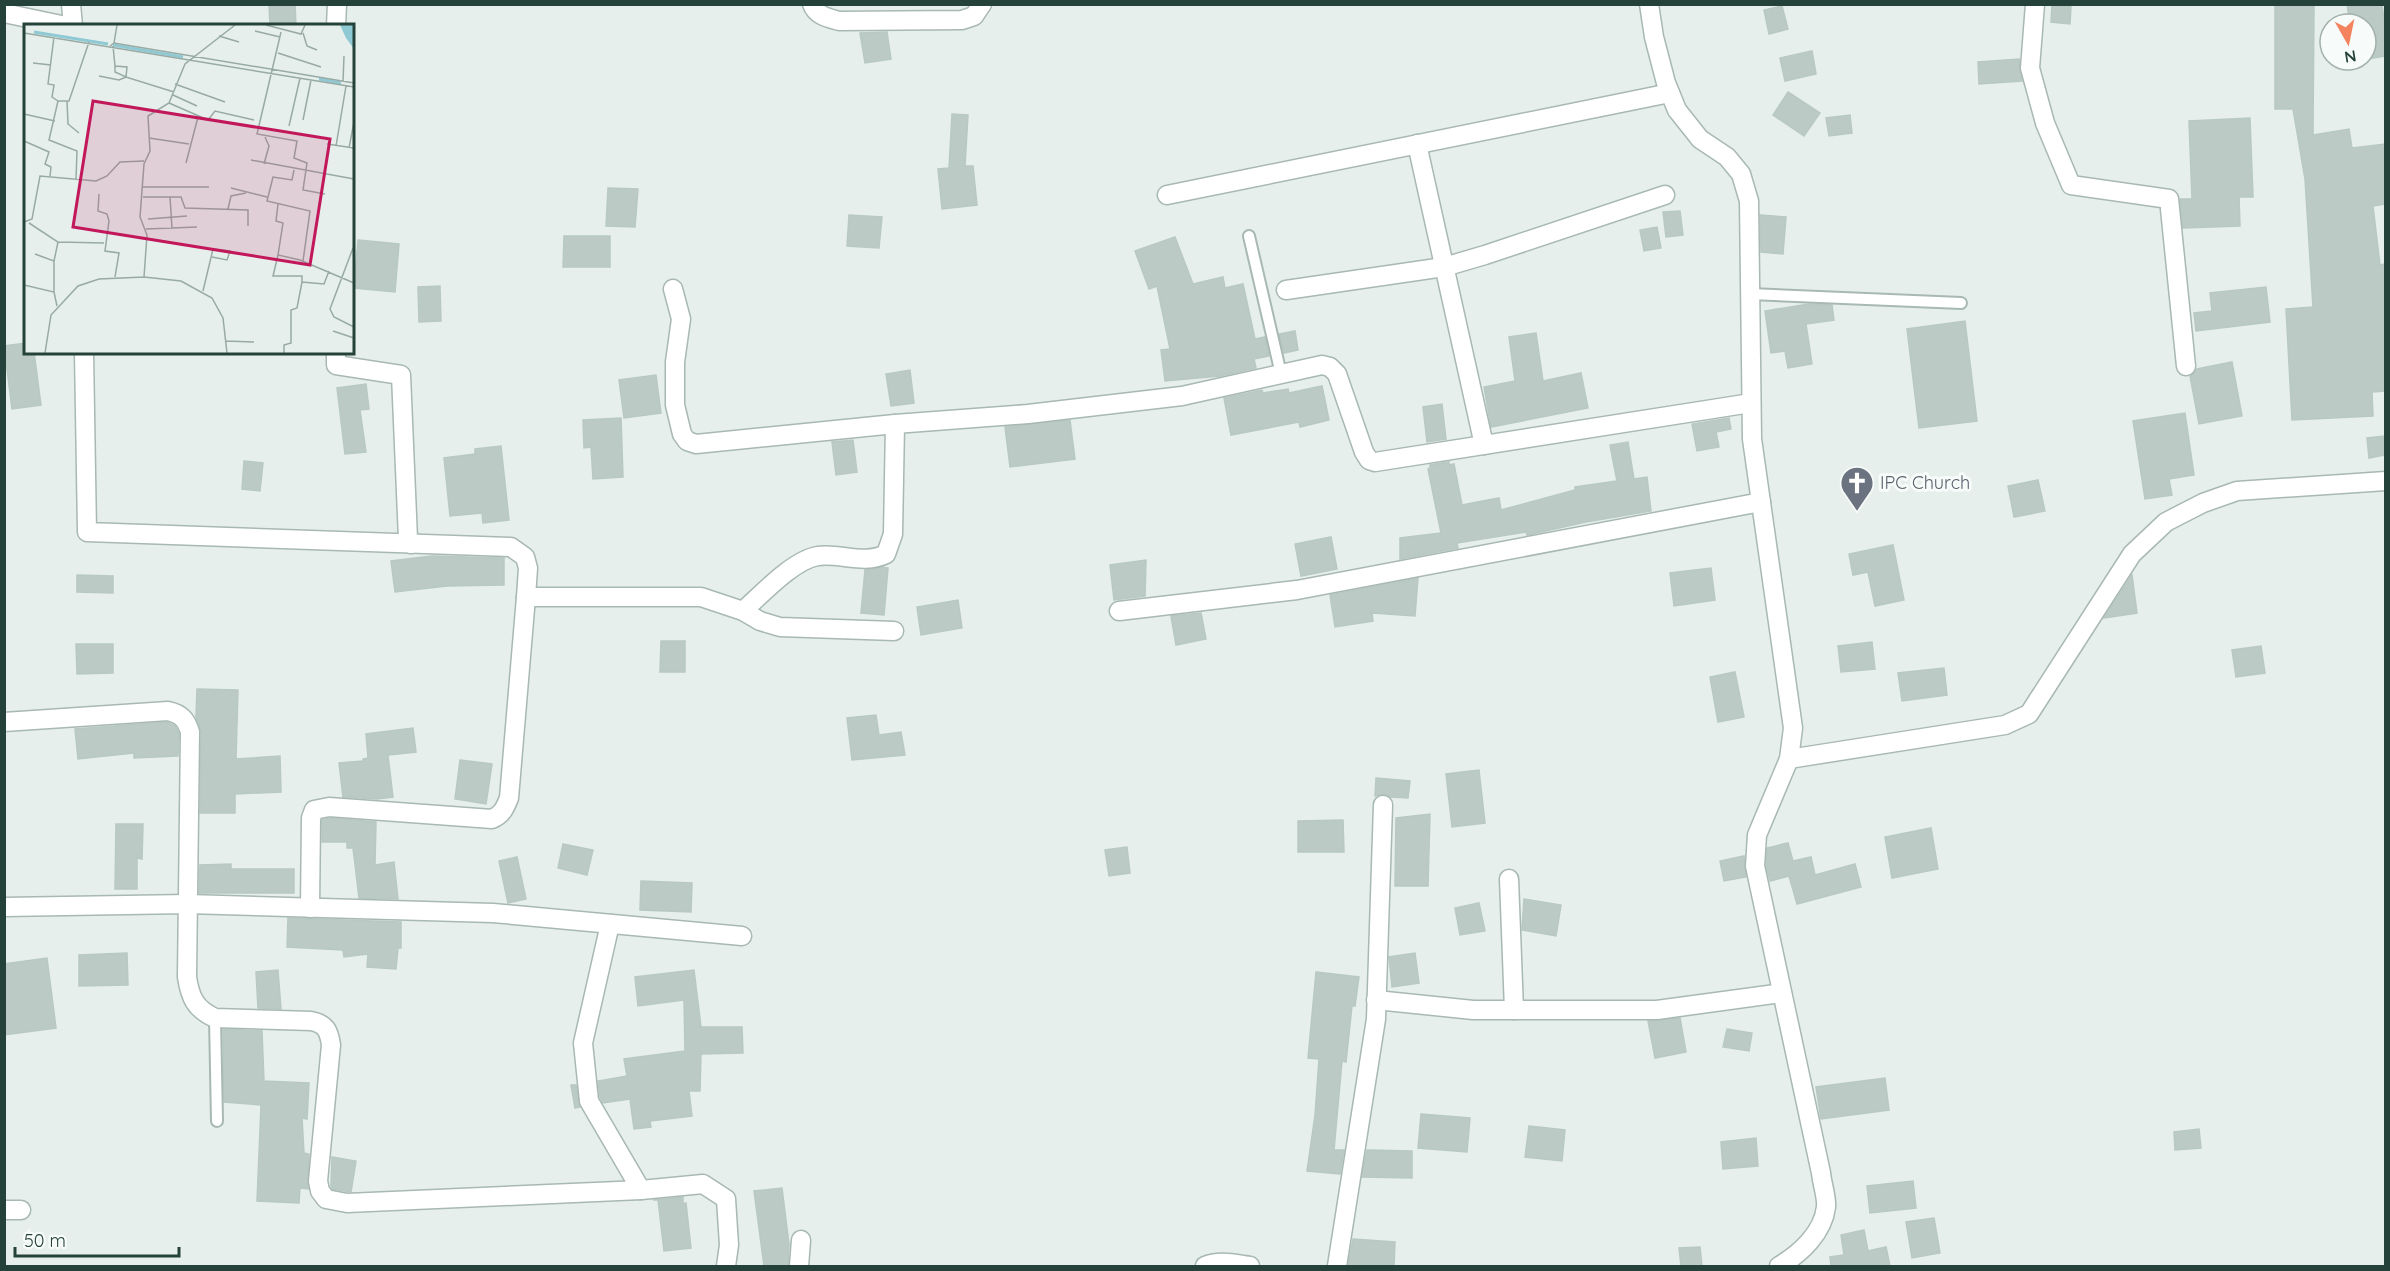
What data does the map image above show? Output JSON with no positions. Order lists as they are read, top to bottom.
{
  "places": {
    "church": ["IPC Church"]
  },
  "scale_bar": "50 m",
  "north": "bottom"
}
